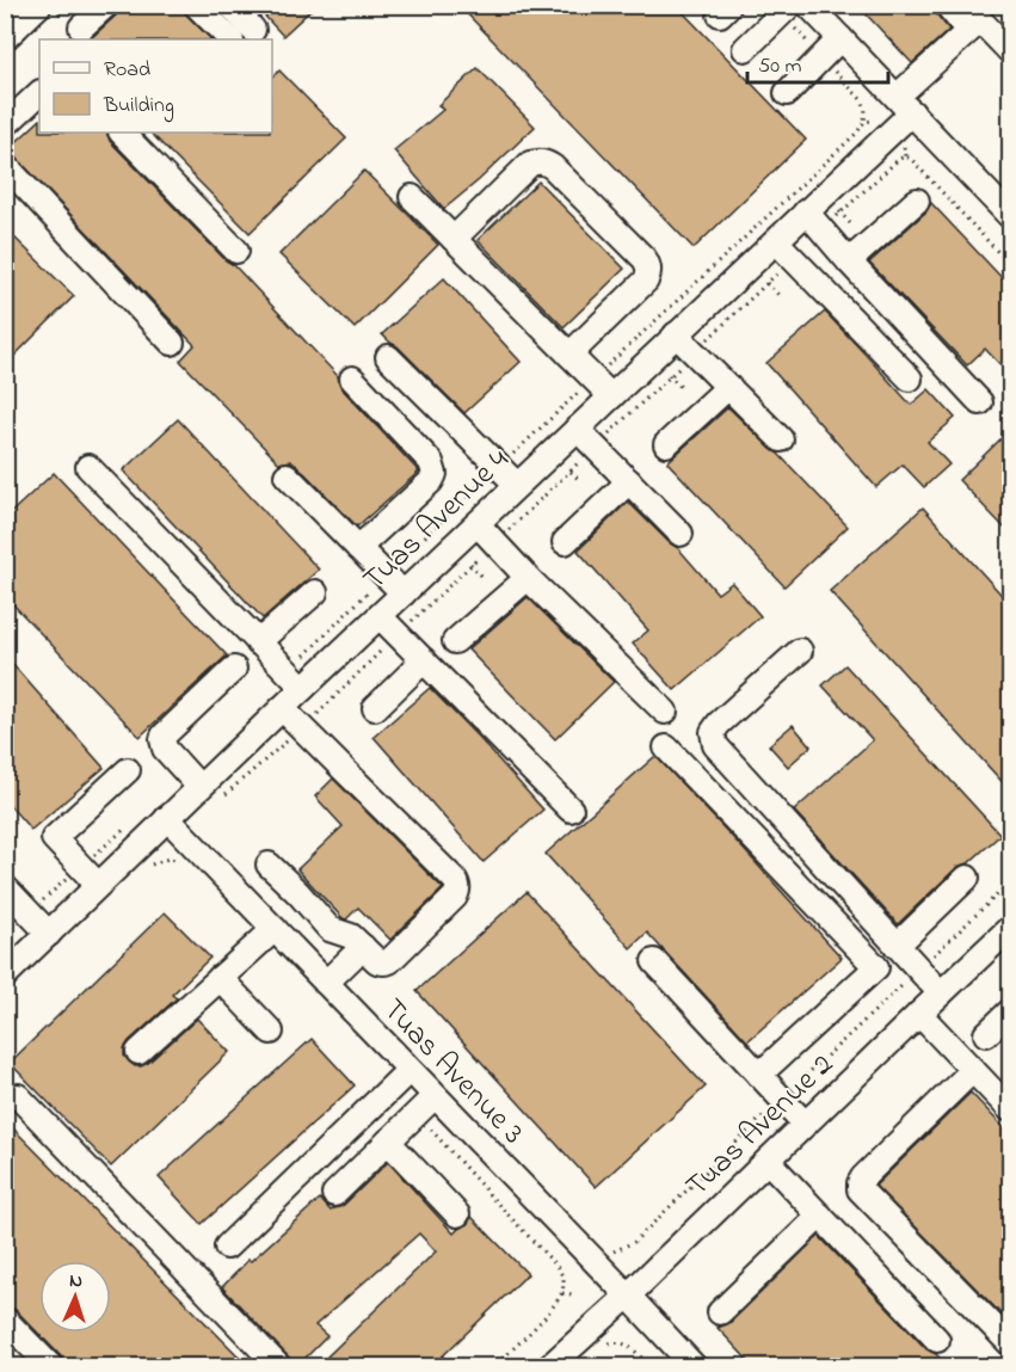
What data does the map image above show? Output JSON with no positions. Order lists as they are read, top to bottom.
{
  "streets": {
    "street": ["Tuas Avenue 4", "Tuas Avenue 3", "Tuas Avenue 2"]
  },
  "crossings": [
    ["Tuas Avenue 4", "Tuas Avenue 3"],
    ["Tuas Avenue 3", "Tuas Avenue 2"]
  ],
  "legend": ["Road", "Building"],
  "scale_bar": "50 m",
  "north": "top"
}
